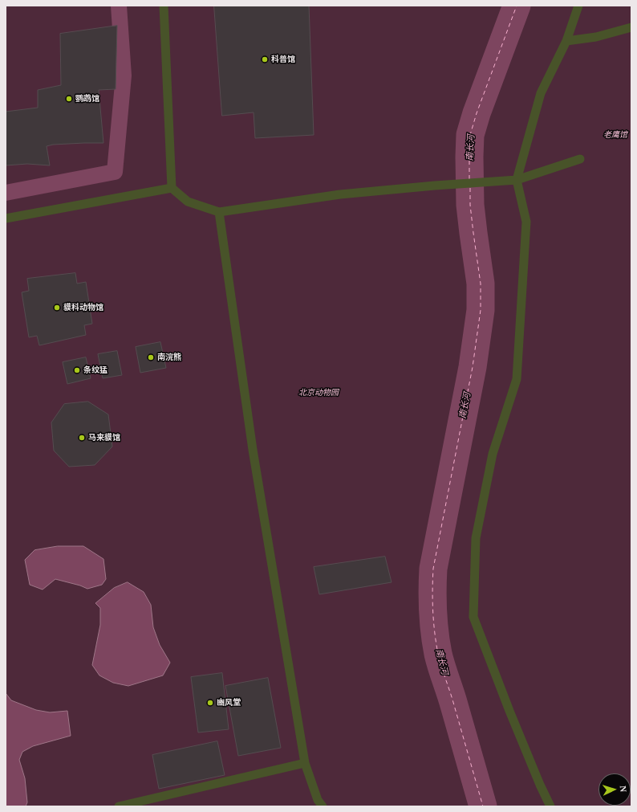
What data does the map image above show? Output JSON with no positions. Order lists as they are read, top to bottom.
{
  "water": ["南长河"],
  "parks": ["老鹰馆", "北京动物园"],
  "places": [
    "科普馆",
    "鹦鹉馆",
    "貘科动物馆",
    "南浣熊",
    "条纹猛",
    "马来貘馆",
    "豳风堂"
  ],
  "north": "right"
}
